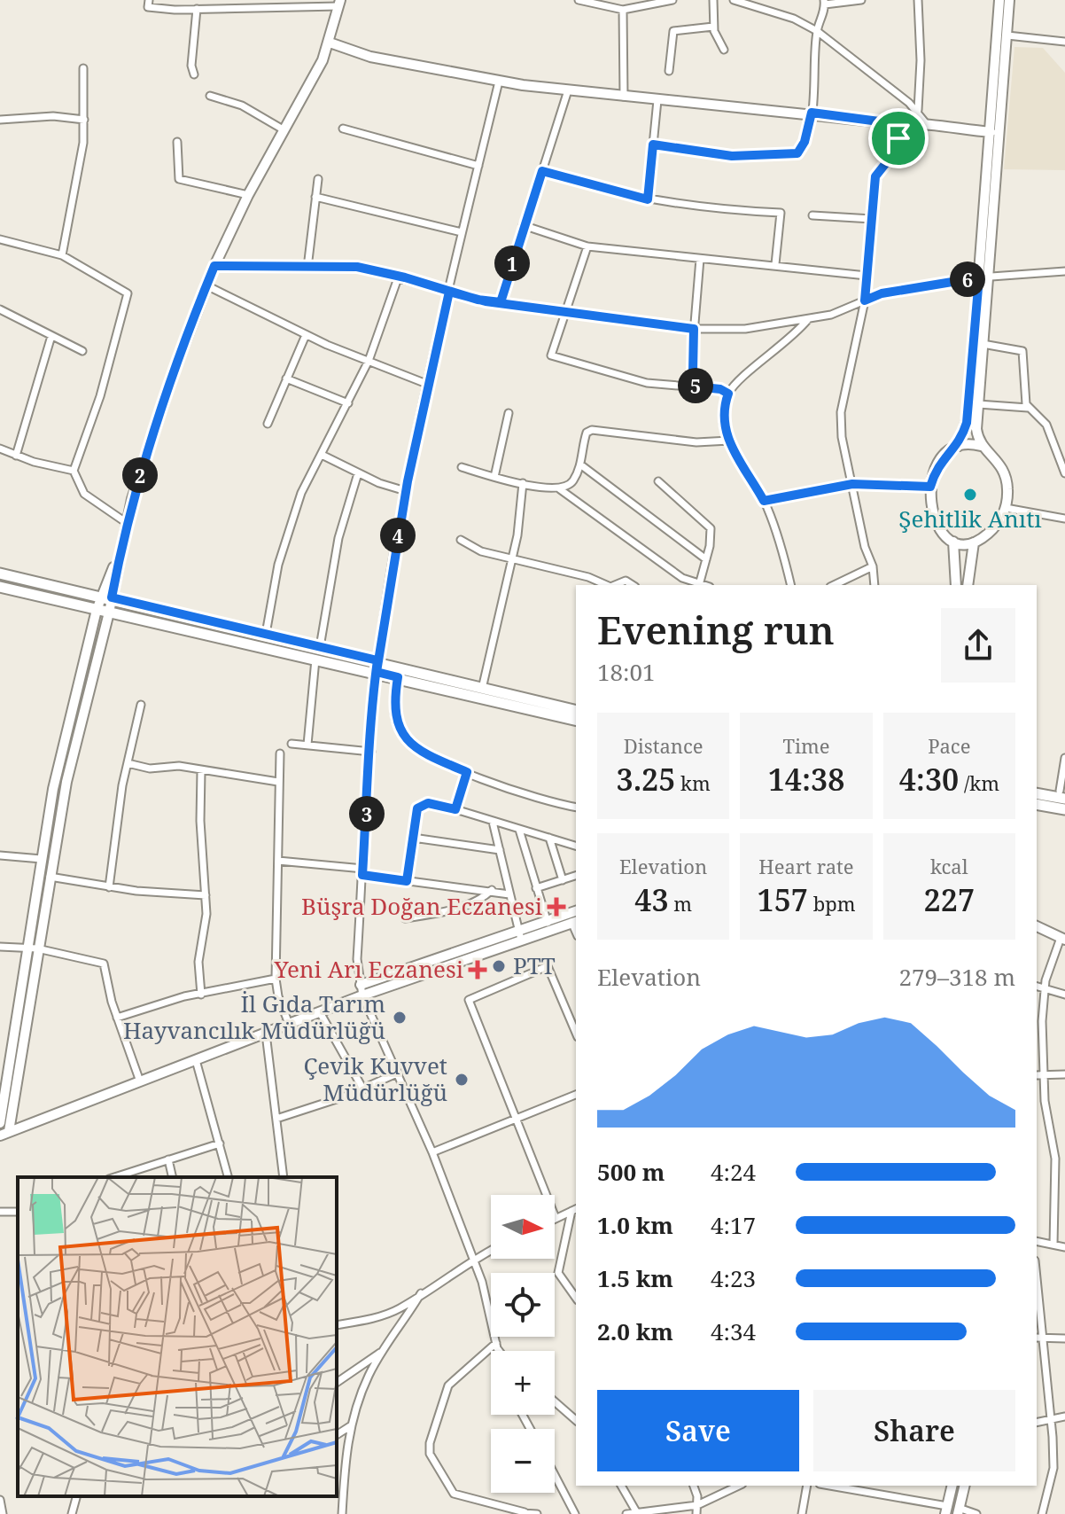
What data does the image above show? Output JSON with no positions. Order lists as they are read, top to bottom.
{
  "places": {
    "other": [
      "Şehitlik Anıtı",
      "PTT",
      "İl Gıda Tarım Hayvancılık Müdürlüğü",
      "Çevik Kuvvet Müdürlüğü"
    ],
    "health": ["Büşra Doğan Eczanesi", "Yeni Arı Eczanesi"]
  },
  "north": "right",
  "page": {
    "pins": [
      "1",
      "6",
      "5",
      "2",
      "4",
      "3"
    ],
    "heading": ["Evening run", "18:01"],
    "stats": [
      ["Distance", "3.25 km"],
      ["Time", "14:38"],
      ["Pace", "4:30 /km"],
      ["Elevation", "43 m"],
      ["Heart rate", "157 bpm"],
      ["kcal", "227"]
    ],
    "chart": ["Elevation", "279–318 m"],
    "list": [
      {
        "name": "500 m",
        "note": "4:24"
      },
      {
        "name": "1.0 km",
        "note": "4:17"
      },
      {
        "name": "1.5 km",
        "note": "4:23"
      },
      {
        "name": "2.0 km",
        "note": "4:34"
      }
    ],
    "map_buttons": ["+", "−"],
    "buttons": ["Save", "Share"]
  }
}
